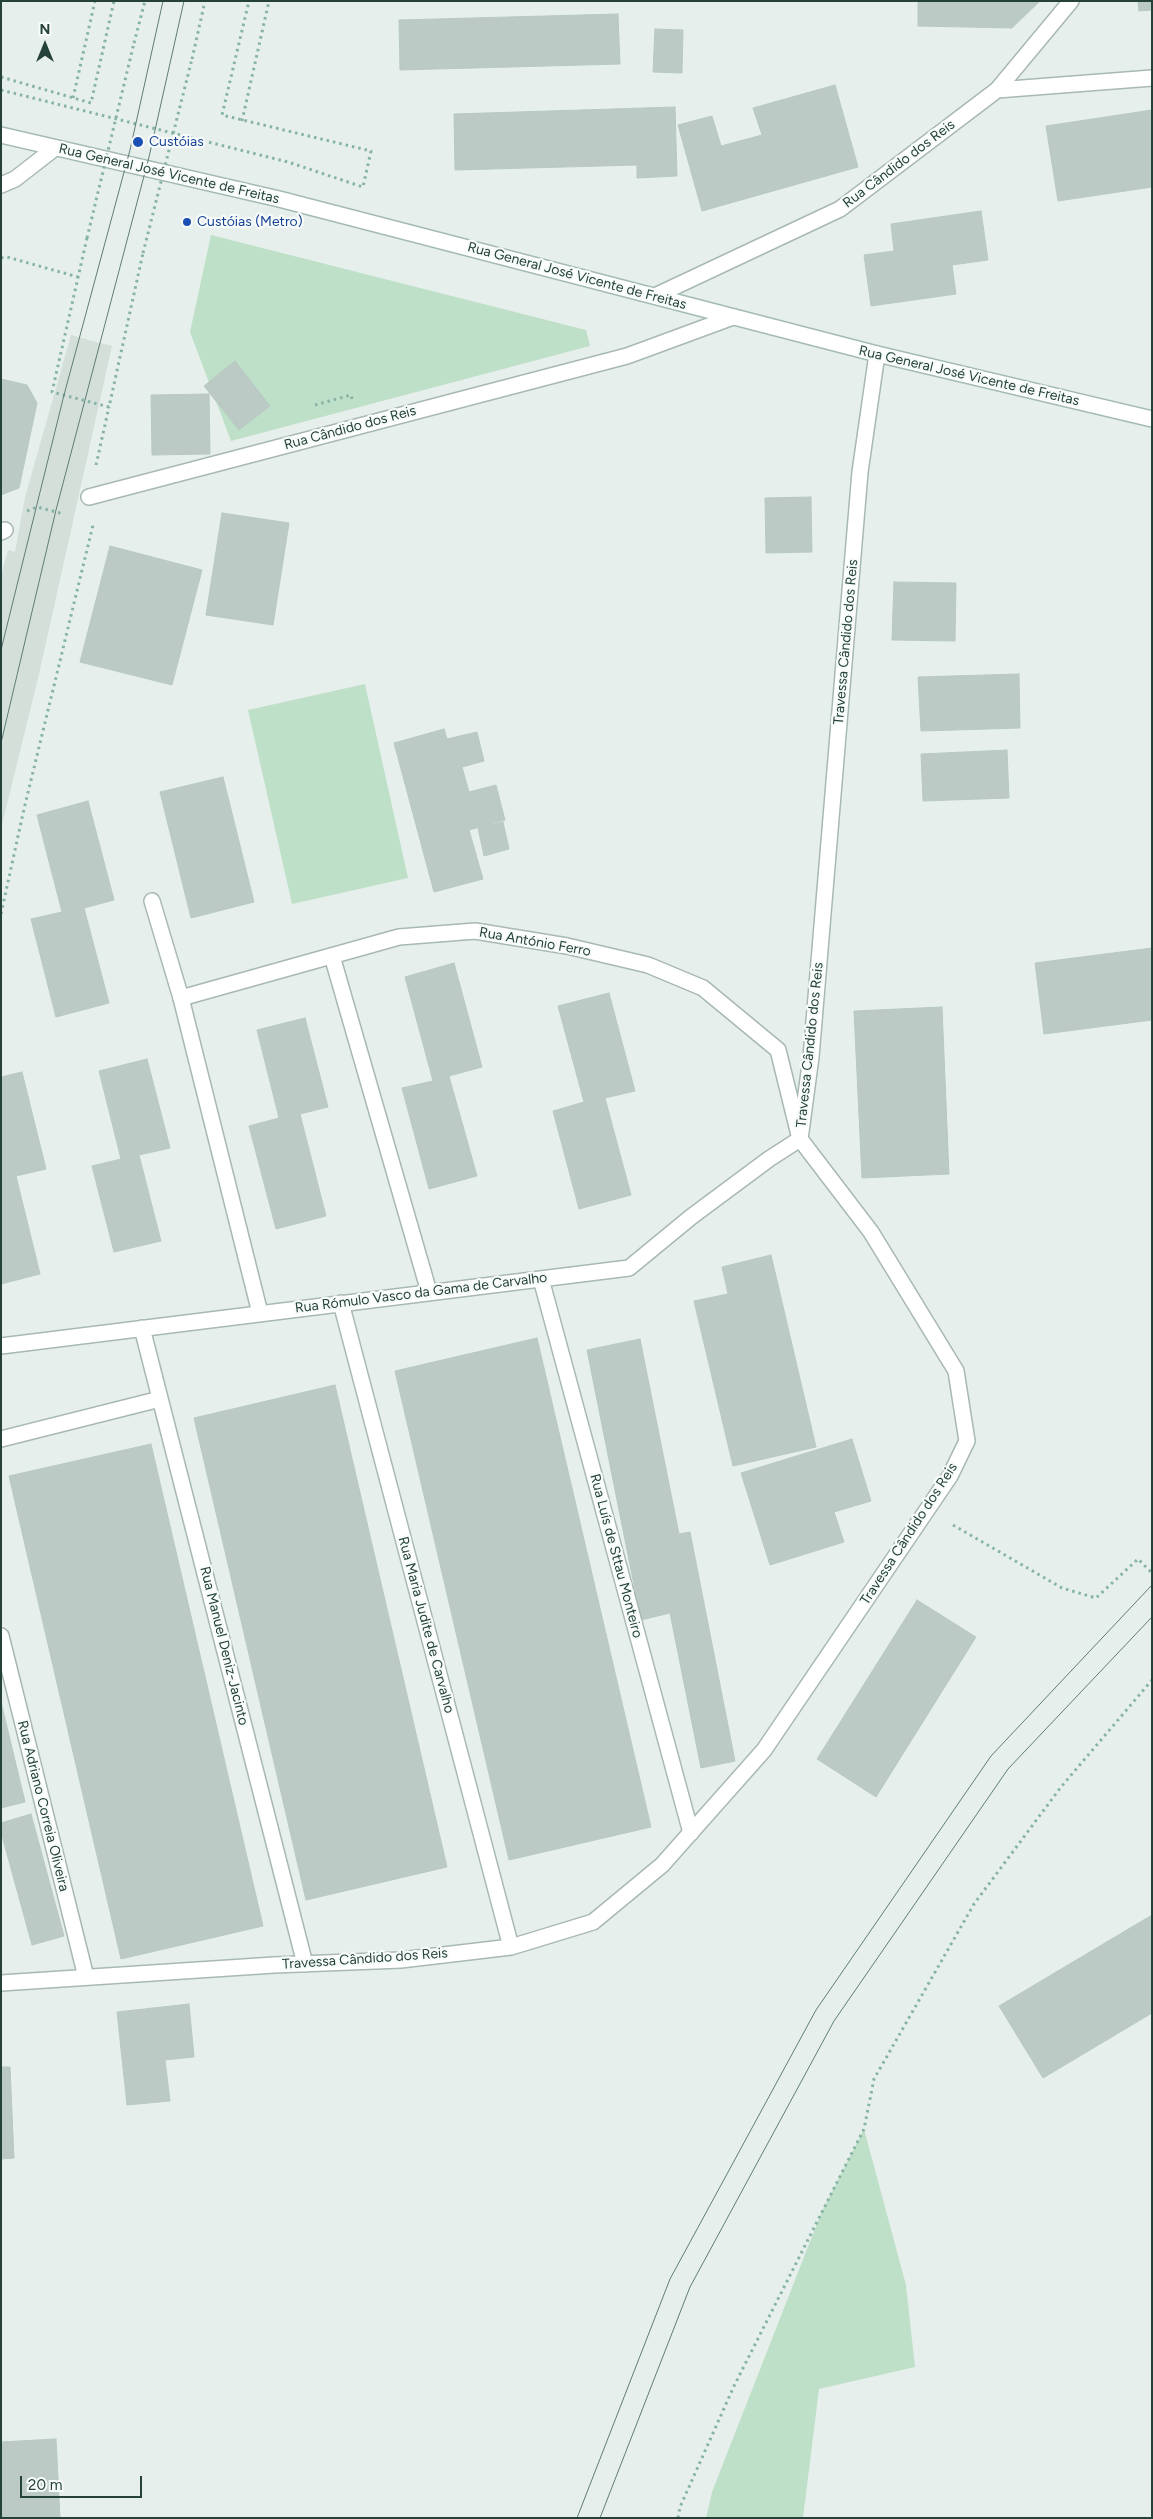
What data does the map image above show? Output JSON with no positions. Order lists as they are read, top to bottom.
{
  "streets": {
    "street": [
      "Rua Cândido dos Reis",
      "Rua General José Vicente de Freitas",
      "Travessa Cândido dos Reis",
      "Rua António Ferro",
      "Rua Rómulo Vasco da Gama de Carvalho",
      "Rua Luís de Sttau Monteiro",
      "Rua Maria Judite de Carvalho",
      "Rua Manuel Deniz-Jacinto",
      "Rua Adriano Correia Oliveira"
    ]
  },
  "crossings": [
    ["Rua Cândido dos Reis", "Rua General José Vicente de Freitas"],
    ["Rua General José Vicente de Freitas", "Travessa Cândido dos Reis"],
    ["Travessa Cândido dos Reis", "Rua António Ferro"],
    ["Travessa Cândido dos Reis", "Rua Rómulo Vasco da Gama de Carvalho"],
    ["Travessa Cândido dos Reis", "Rua Luís de Sttau Monteiro"],
    ["Travessa Cândido dos Reis", "Rua Maria Judite de Carvalho"],
    ["Travessa Cândido dos Reis", "Rua Manuel Deniz-Jacinto"],
    ["Travessa Cândido dos Reis", "Rua Adriano Correia Oliveira"],
    ["Rua António Ferro", "Rua Rómulo Vasco da Gama de Carvalho"],
    ["Rua Rómulo Vasco da Gama de Carvalho", "Rua Luís de Sttau Monteiro"],
    ["Rua Rómulo Vasco da Gama de Carvalho", "Rua Maria Judite de Carvalho"],
    ["Rua Rómulo Vasco da Gama de Carvalho", "Rua Manuel Deniz-Jacinto"]
  ],
  "places": ["Custóias", "Custóias (Metro)"],
  "scale_bar": "20 m",
  "north": "top"
}
